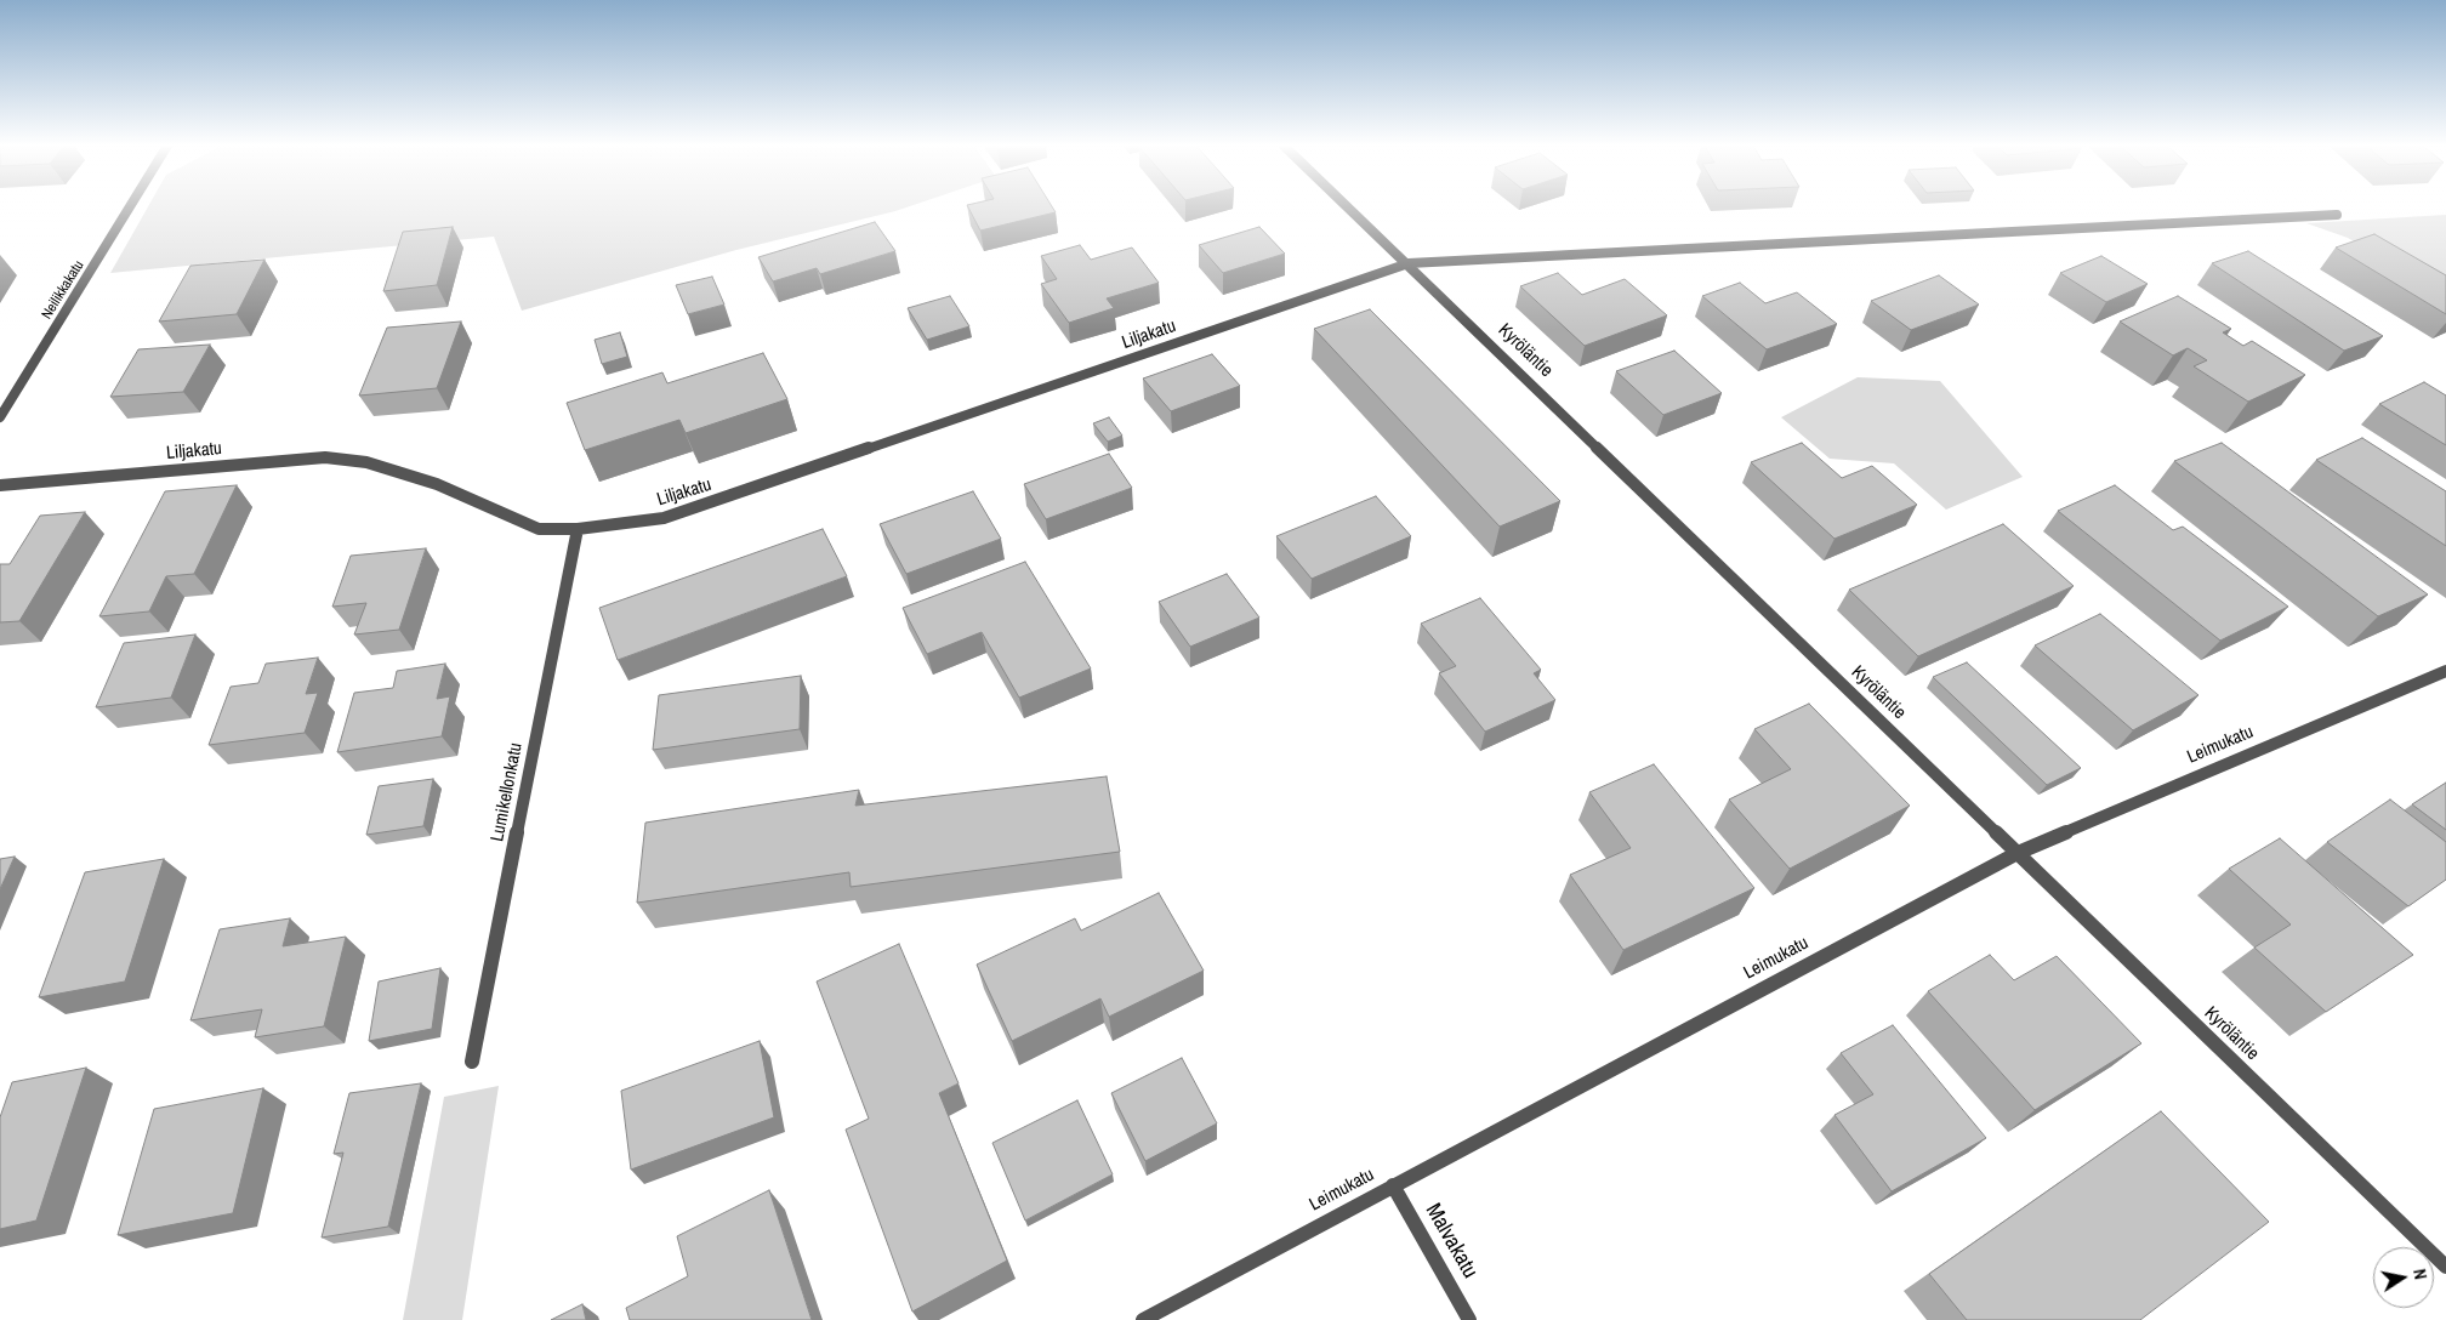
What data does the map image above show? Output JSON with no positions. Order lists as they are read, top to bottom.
{
  "streets": {
    "street": [
      "Neilikkakatu",
      "Liljakatu",
      "Kyröläntie",
      "Leimukatu",
      "Lumikellonkatu",
      "Malvakatu"
    ]
  },
  "crossings": [
    ["Liljakatu", "Kyröläntie"],
    ["Liljakatu", "Lumikellonkatu"],
    ["Kyröläntie", "Leimukatu"],
    ["Leimukatu", "Malvakatu"]
  ],
  "north": "right"
}
